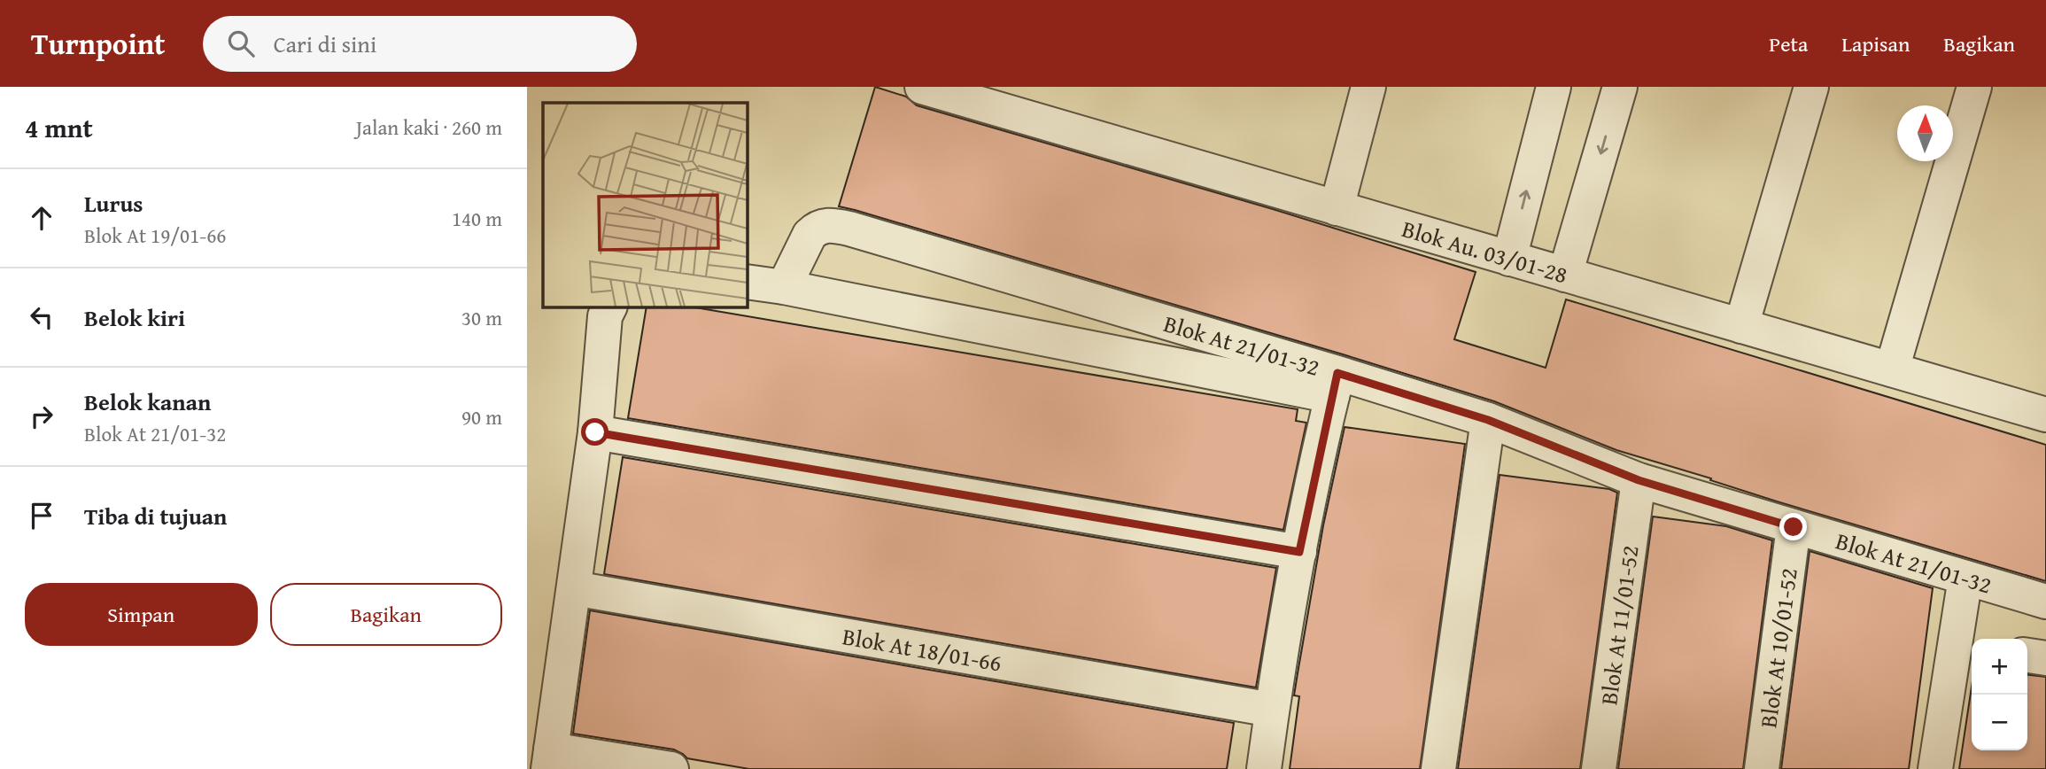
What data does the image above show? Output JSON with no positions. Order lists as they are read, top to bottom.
{
  "streets": {
    "street": [
      "Blok Au. 03/01-28",
      "Blok At 21/01-32",
      "Blok At 11/01-52",
      "Blok At 10/01-52",
      "Blok At 18/01-66"
    ]
  },
  "crossings": [
    ["Blok At 21/01-32", "Blok At 11/01-52"],
    ["Blok At 21/01-32", "Blok At 10/01-52"]
  ],
  "north": "top",
  "page": {
    "header": "Turnpoint",
    "search": "Cari di sini",
    "nav": ["Peta", "Lapisan", "Bagikan"],
    "heading": ["4 mnt", "Jalan kaki · 260 m"],
    "list": [
      ["Lurus", "Blok At 19/01-66", "140 m"],
      ["Belok kiri", "30 m"],
      ["Belok kanan", "Blok At 21/01-32", "90 m"],
      "Tiba di tujuan"
    ],
    "buttons": ["Simpan", "Bagikan"],
    "map_buttons": ["+", "−"]
  }
}
